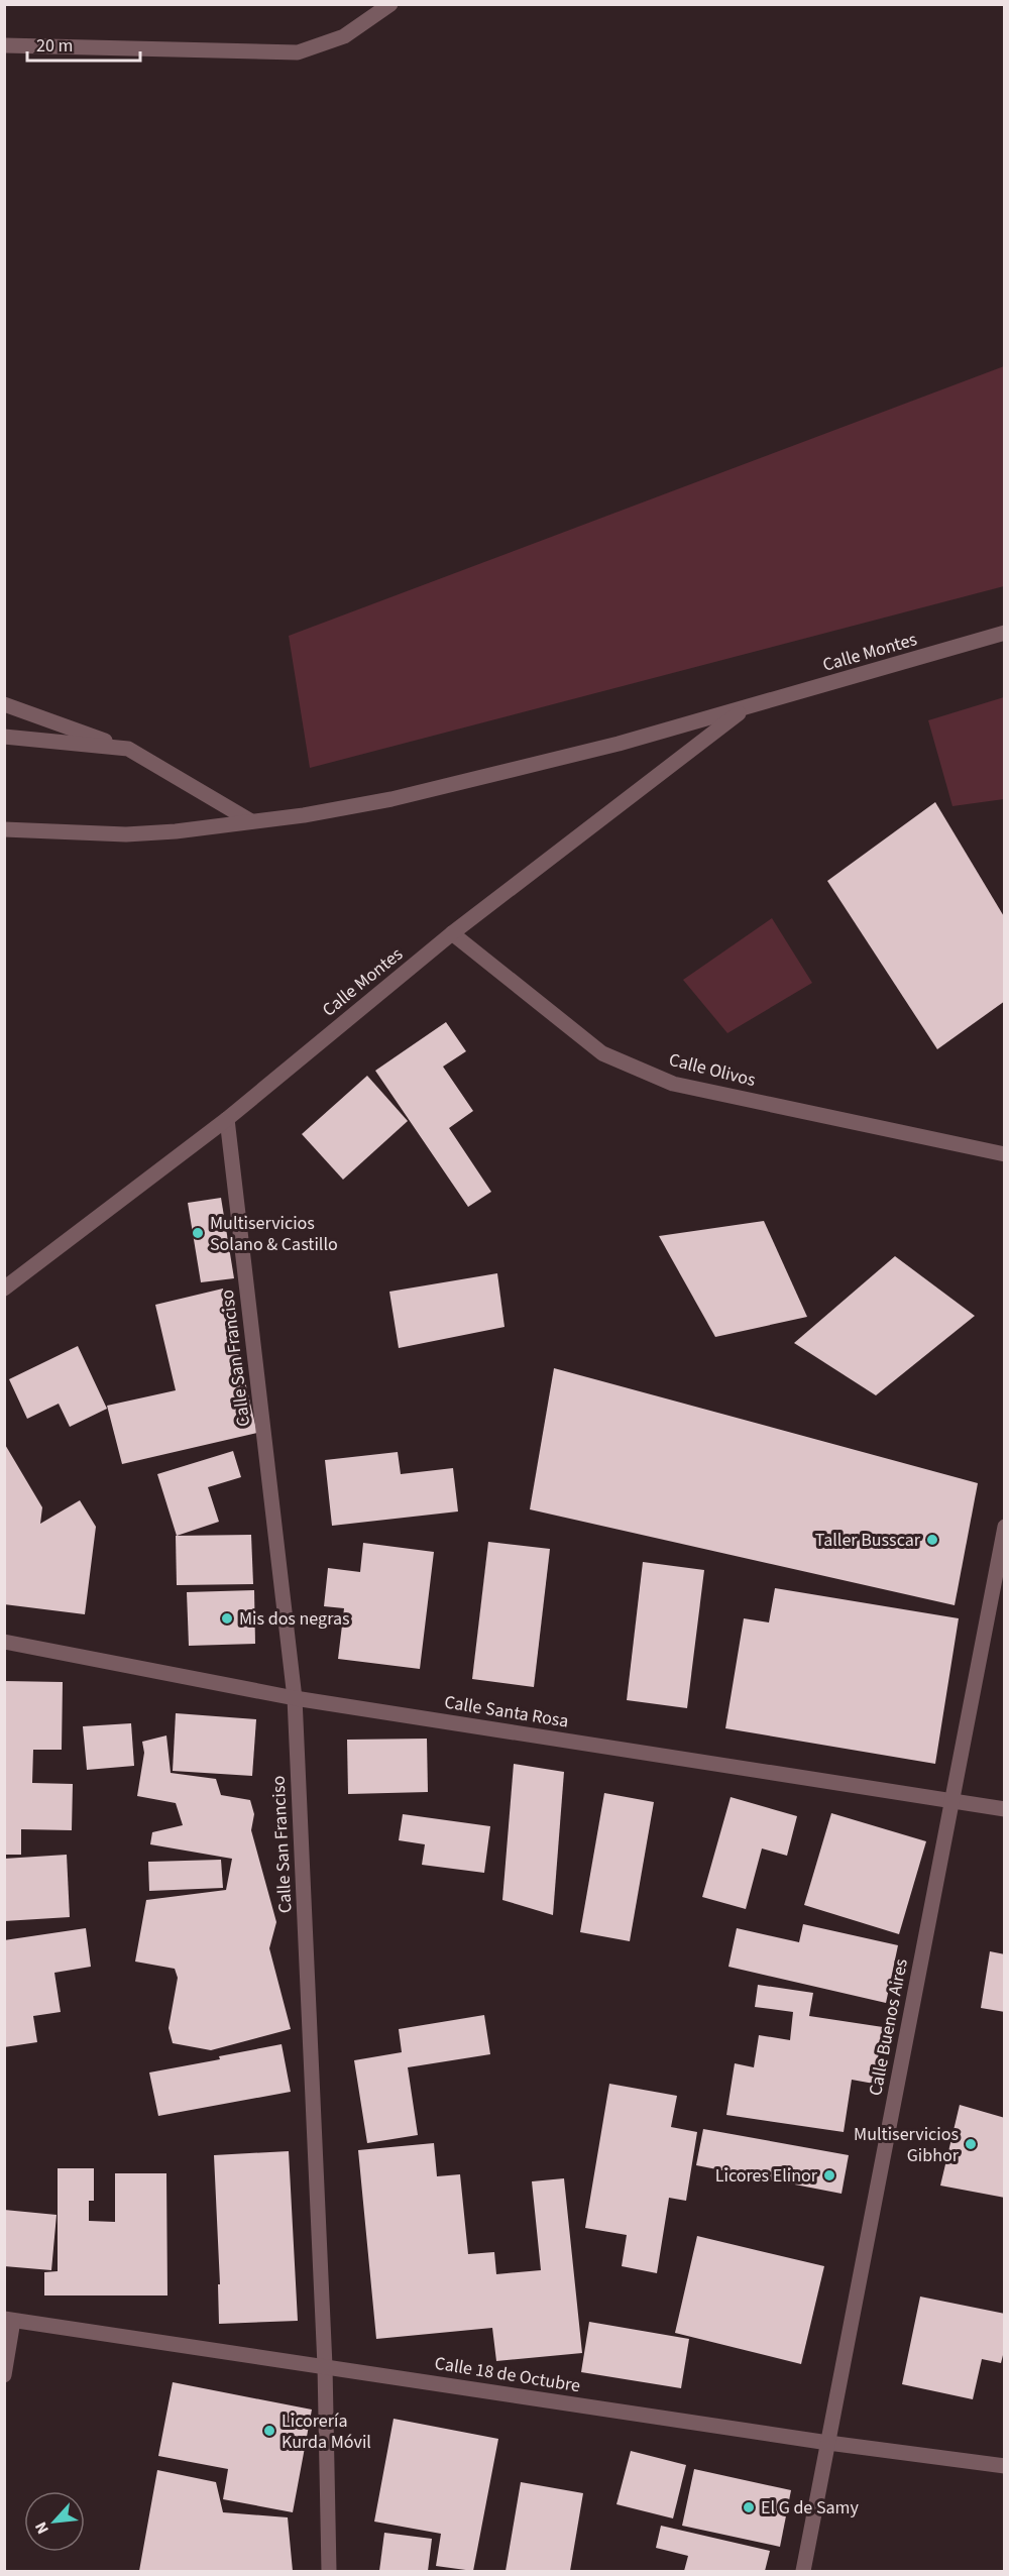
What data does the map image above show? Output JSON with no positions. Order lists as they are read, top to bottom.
{
  "streets": {
    "street": [
      "Calle Montes",
      "Calle Olivos",
      "Calle San Franciso",
      "Calle Santa Rosa",
      "Calle Buenos Aires",
      "Calle 18 de Octubre"
    ]
  },
  "crossings": [
    ["Calle Montes", "Calle Olivos"],
    ["Calle Montes", "Calle San Franciso"],
    ["Calle San Franciso", "Calle Santa Rosa"],
    ["Calle San Franciso", "Calle 18 de Octubre"],
    ["Calle Santa Rosa", "Calle Buenos Aires"],
    ["Calle Buenos Aires", "Calle 18 de Octubre"]
  ],
  "places": [
    "Multiservicios Solano & Castillo",
    "Taller Busscar",
    "Mis dos negras",
    "Multiservicios Gibhor",
    "Licores Elinor",
    "Licorería Kurda Móvil",
    "El G de Samy"
  ],
  "scale_bar": "20 m",
  "north": "bottom left"
}
